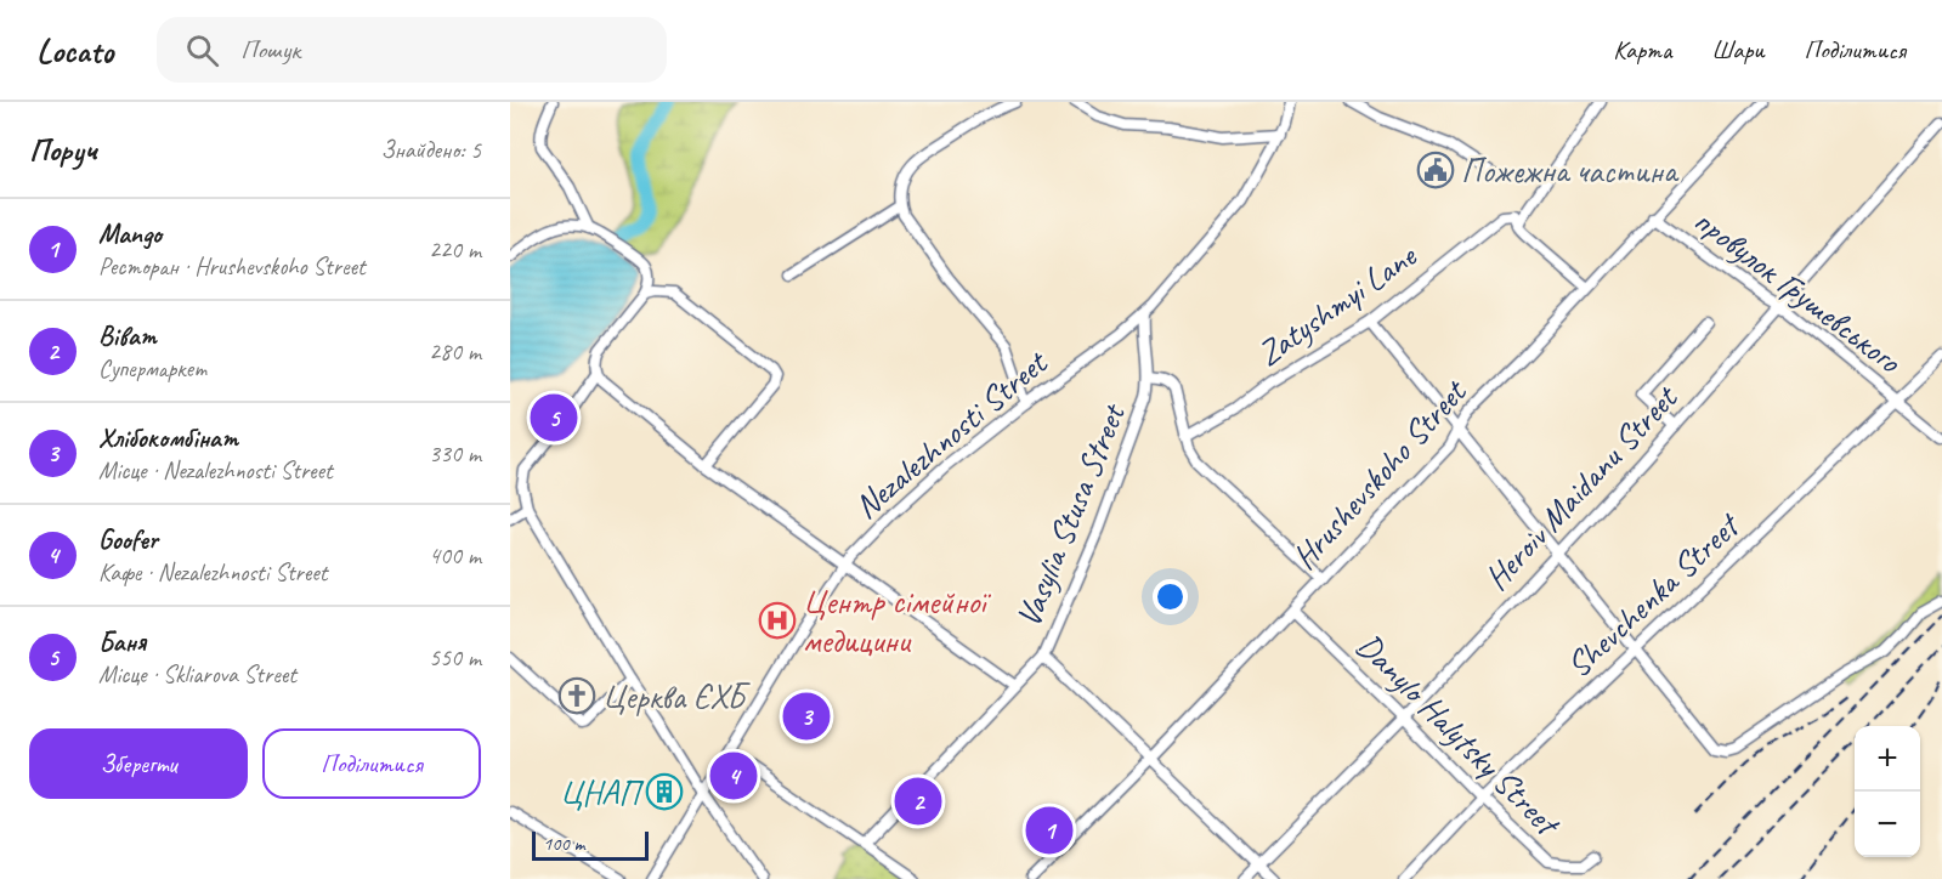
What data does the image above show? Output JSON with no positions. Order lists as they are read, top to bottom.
{
  "streets": {
    "street": [
      "провулок Грушевського",
      "Zatyshmyi Lane",
      "Nezalezhnosti Street",
      "Hrushevskoho Street",
      "Heroiv Maidanu Street",
      "Vasylia Stusa Street",
      "Shevchenka Street",
      "Danylo Halytsky Street"
    ]
  },
  "crossings": [
    ["провулок Грушевського", "Hrushevskoho Street"],
    ["провулок Грушевського", "Heroiv Maidanu Street"],
    ["провулок Грушевського", "Shevchenka Street"],
    ["Nezalezhnosti Street", "Vasylia Stusa Street"],
    ["Hrushevskoho Street", "Danylo Halytsky Street"],
    ["Heroiv Maidanu Street", "Danylo Halytsky Street"],
    ["Shevchenka Street", "Danylo Halytsky Street"]
  ],
  "places": {
    "public building": ["Пожежна частина"],
    "hospital": ["Центр сімейної медицини"],
    "church": ["Церква ЄХБ"],
    "building": ["ЦНАП"]
  },
  "scale_bar": "100 m",
  "page": {
    "header": "Locato",
    "search": "Пошук",
    "nav": ["Карта", "Шари", "Поділитися"],
    "heading": ["Поруч", "Знайдено: 5"],
    "list": [
      {
        "mark": "1",
        "name": "Mango",
        "note": "Ресторан · Hrushevskoho Street",
        "value": "220 m"
      },
      {
        "mark": "2",
        "name": "Віват",
        "note": "Супермаркет",
        "value": "280 m"
      },
      {
        "mark": "3",
        "name": "Хлібокомбінат",
        "note": "Місце · Nezalezhnosti Street",
        "value": "330 m"
      },
      {
        "mark": "4",
        "name": "Goofer",
        "note": "Кафе · Nezalezhnosti Street",
        "value": "400 m"
      },
      {
        "mark": "5",
        "name": "Баня",
        "note": "Місце · Skliarova Street",
        "value": "550 m"
      }
    ],
    "pins": [
      "5",
      "3",
      "4",
      "2",
      "1"
    ],
    "buttons": ["Зберегти", "Поділитися"],
    "map_buttons": ["+", "−"],
    "scale": "100 m"
  }
}
